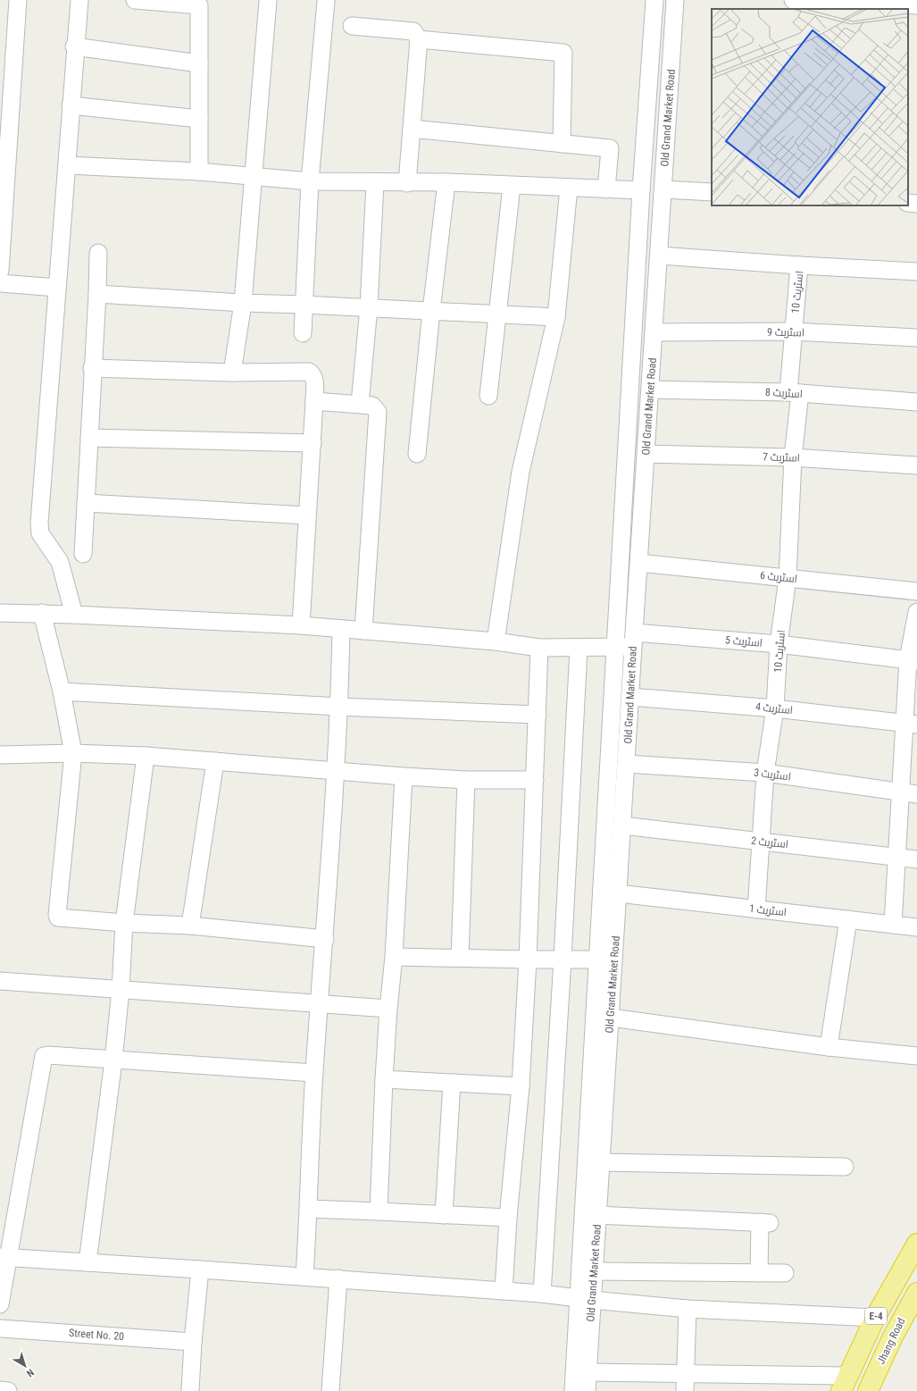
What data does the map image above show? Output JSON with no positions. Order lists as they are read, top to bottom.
{
  "streets": {
    "highway": ["E-4", "Jhang Road"],
    "street": [
      "Old Grand Market Road",
      "اسٹریٹ 10",
      "اسٹریٹ 9",
      "اسٹریٹ 8",
      "اسٹریٹ 7",
      "اسٹریٹ 6",
      "اسٹریٹ 5",
      "اسٹریٹ 4",
      "اسٹریٹ 3",
      "اسٹریٹ 2",
      "اسٹریٹ 1",
      "Street No. 20"
    ]
  },
  "crossings": [
    ["Old Grand Market Road", "اسٹریٹ 9"],
    ["Old Grand Market Road", "اسٹریٹ 8"],
    ["Old Grand Market Road", "اسٹریٹ 7"],
    ["Old Grand Market Road", "اسٹریٹ 6"],
    ["Old Grand Market Road", "اسٹریٹ 5"],
    ["Old Grand Market Road", "اسٹریٹ 4"],
    ["Old Grand Market Road", "اسٹریٹ 3"],
    ["Old Grand Market Road", "اسٹریٹ 2"],
    ["Old Grand Market Road", "اسٹریٹ 1"],
    ["اسٹریٹ 10", "اسٹریٹ 9"],
    ["اسٹریٹ 10", "اسٹریٹ 8"],
    ["اسٹریٹ 10", "اسٹریٹ 7"],
    ["اسٹریٹ 10", "اسٹریٹ 6"],
    ["اسٹریٹ 10", "اسٹریٹ 5"],
    ["اسٹریٹ 10", "اسٹریٹ 4"],
    ["اسٹریٹ 10", "اسٹریٹ 3"],
    ["اسٹریٹ 10", "اسٹریٹ 2"],
    ["اسٹریٹ 10", "اسٹریٹ 1"]
  ],
  "north": "bottom right"
}
